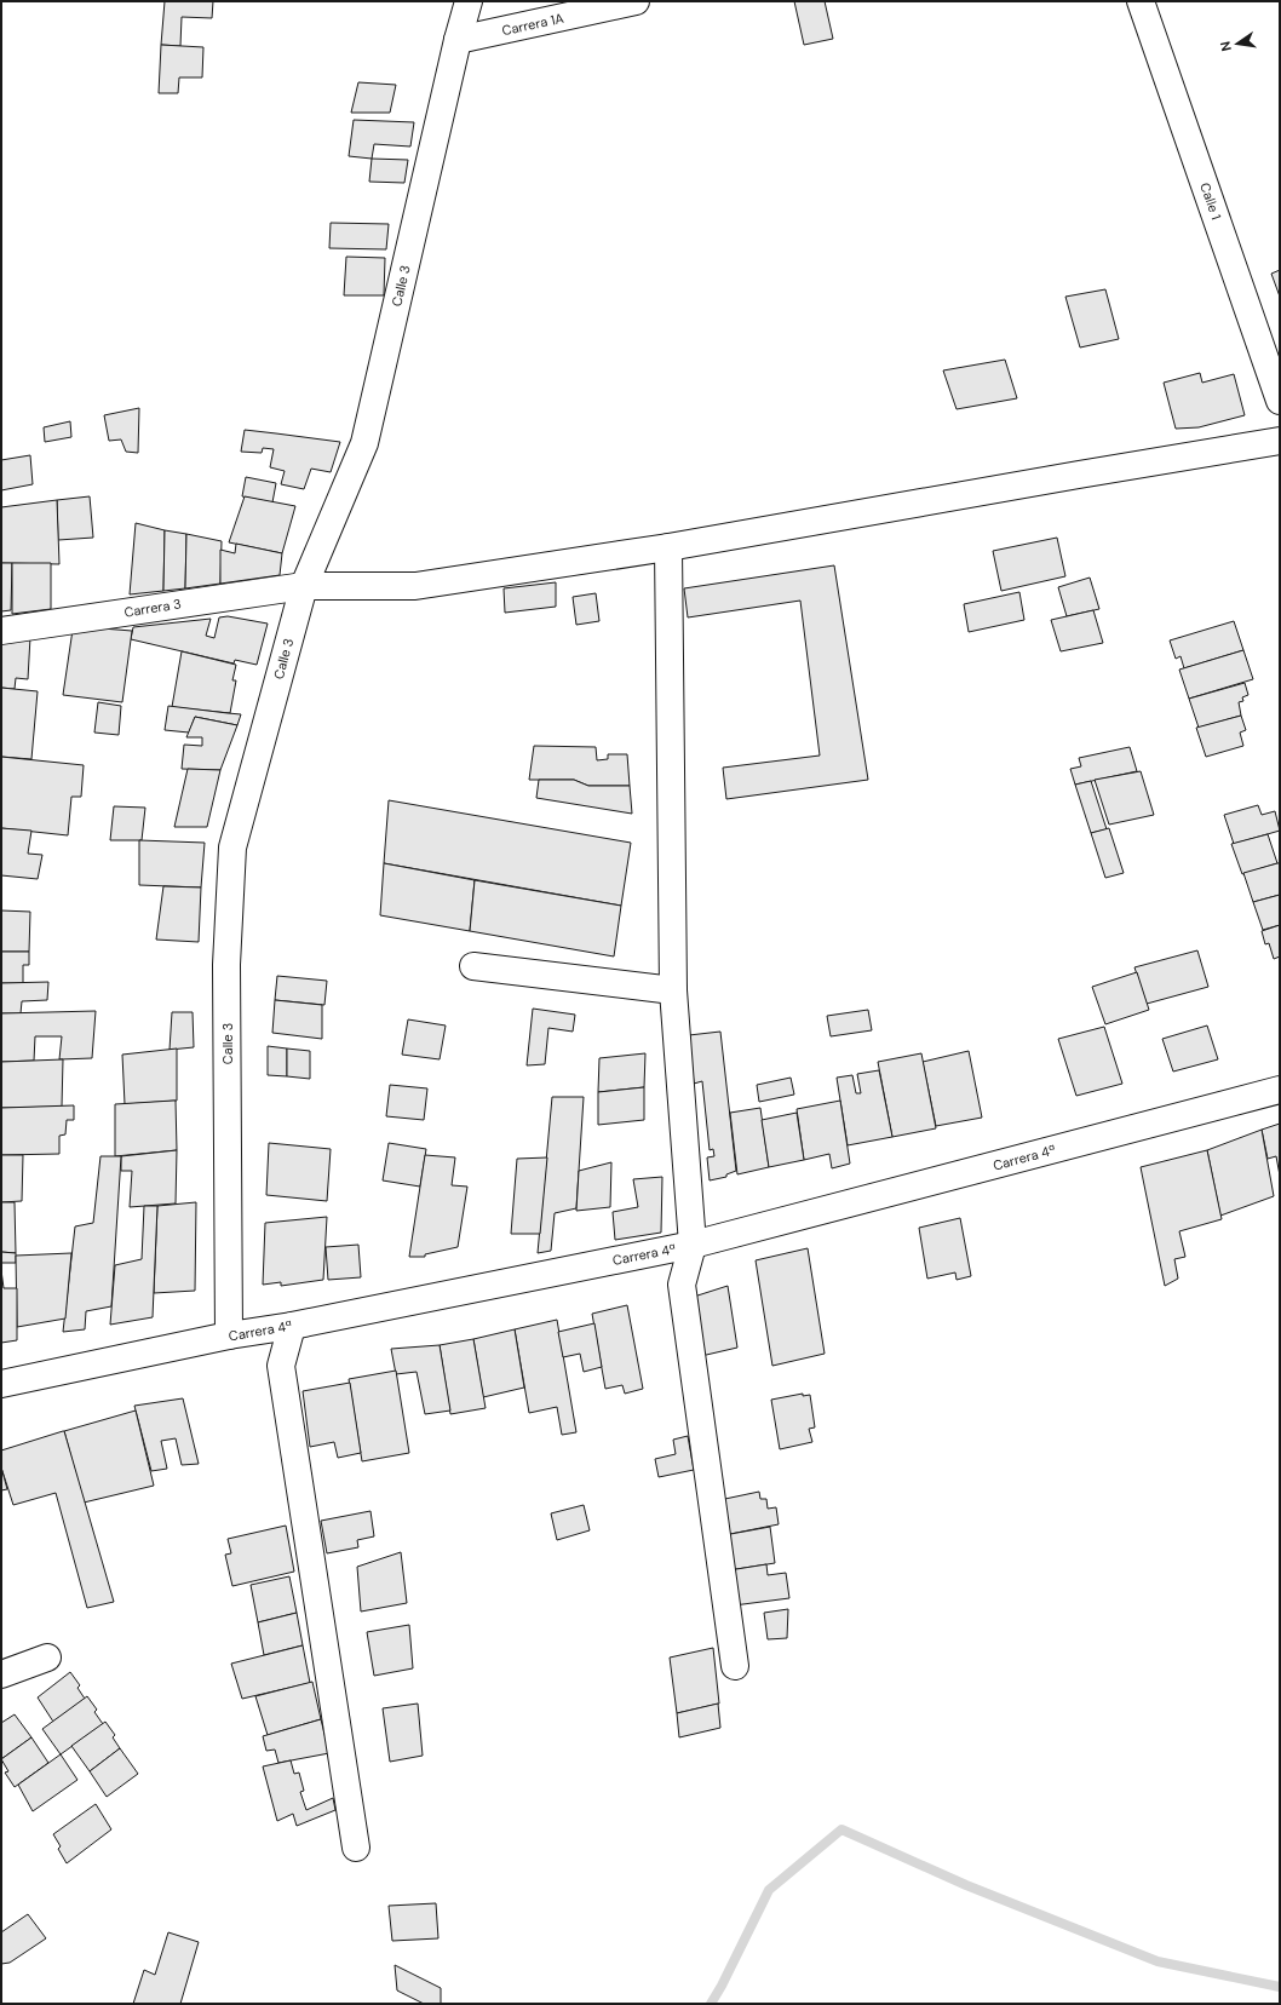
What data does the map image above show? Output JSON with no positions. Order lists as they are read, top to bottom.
{
  "streets": {
    "street": [
      "Carrera 1A",
      "Calle 1",
      "Calle 3",
      "Carrera 3",
      "Carrera 4ª"
    ]
  },
  "crossings": [
    ["Carrera 1A", "Calle 3"],
    ["Calle 3", "Carrera 3"],
    ["Calle 3", "Carrera 4ª"]
  ],
  "north": "left"
}
